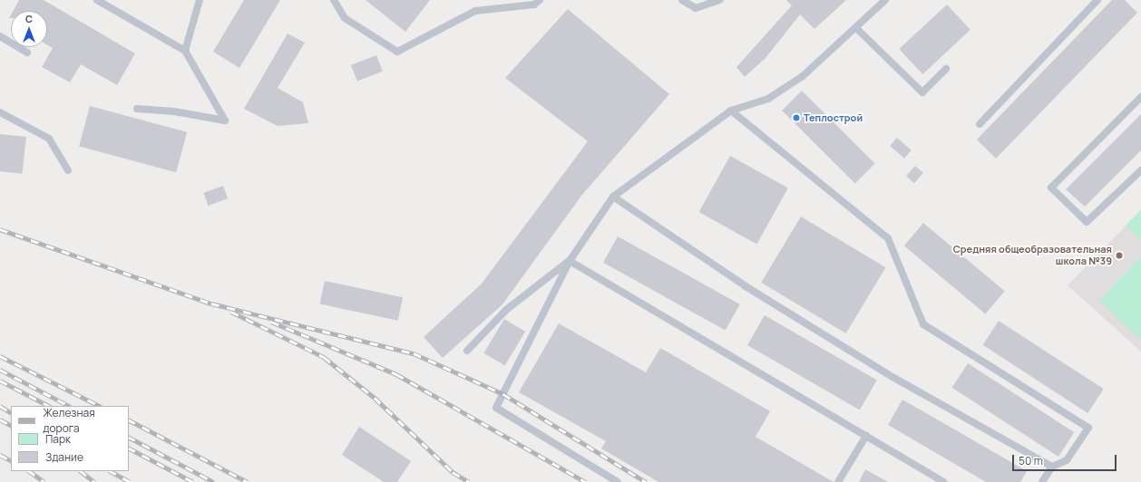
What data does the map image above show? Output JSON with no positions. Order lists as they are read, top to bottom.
{
  "places": ["Теплострой", "Средняя общеобразовательная школа №39"],
  "legend": ["Железная дорога", "Парк", "Здание"],
  "scale_bar": "50 m",
  "north": "top"
}
